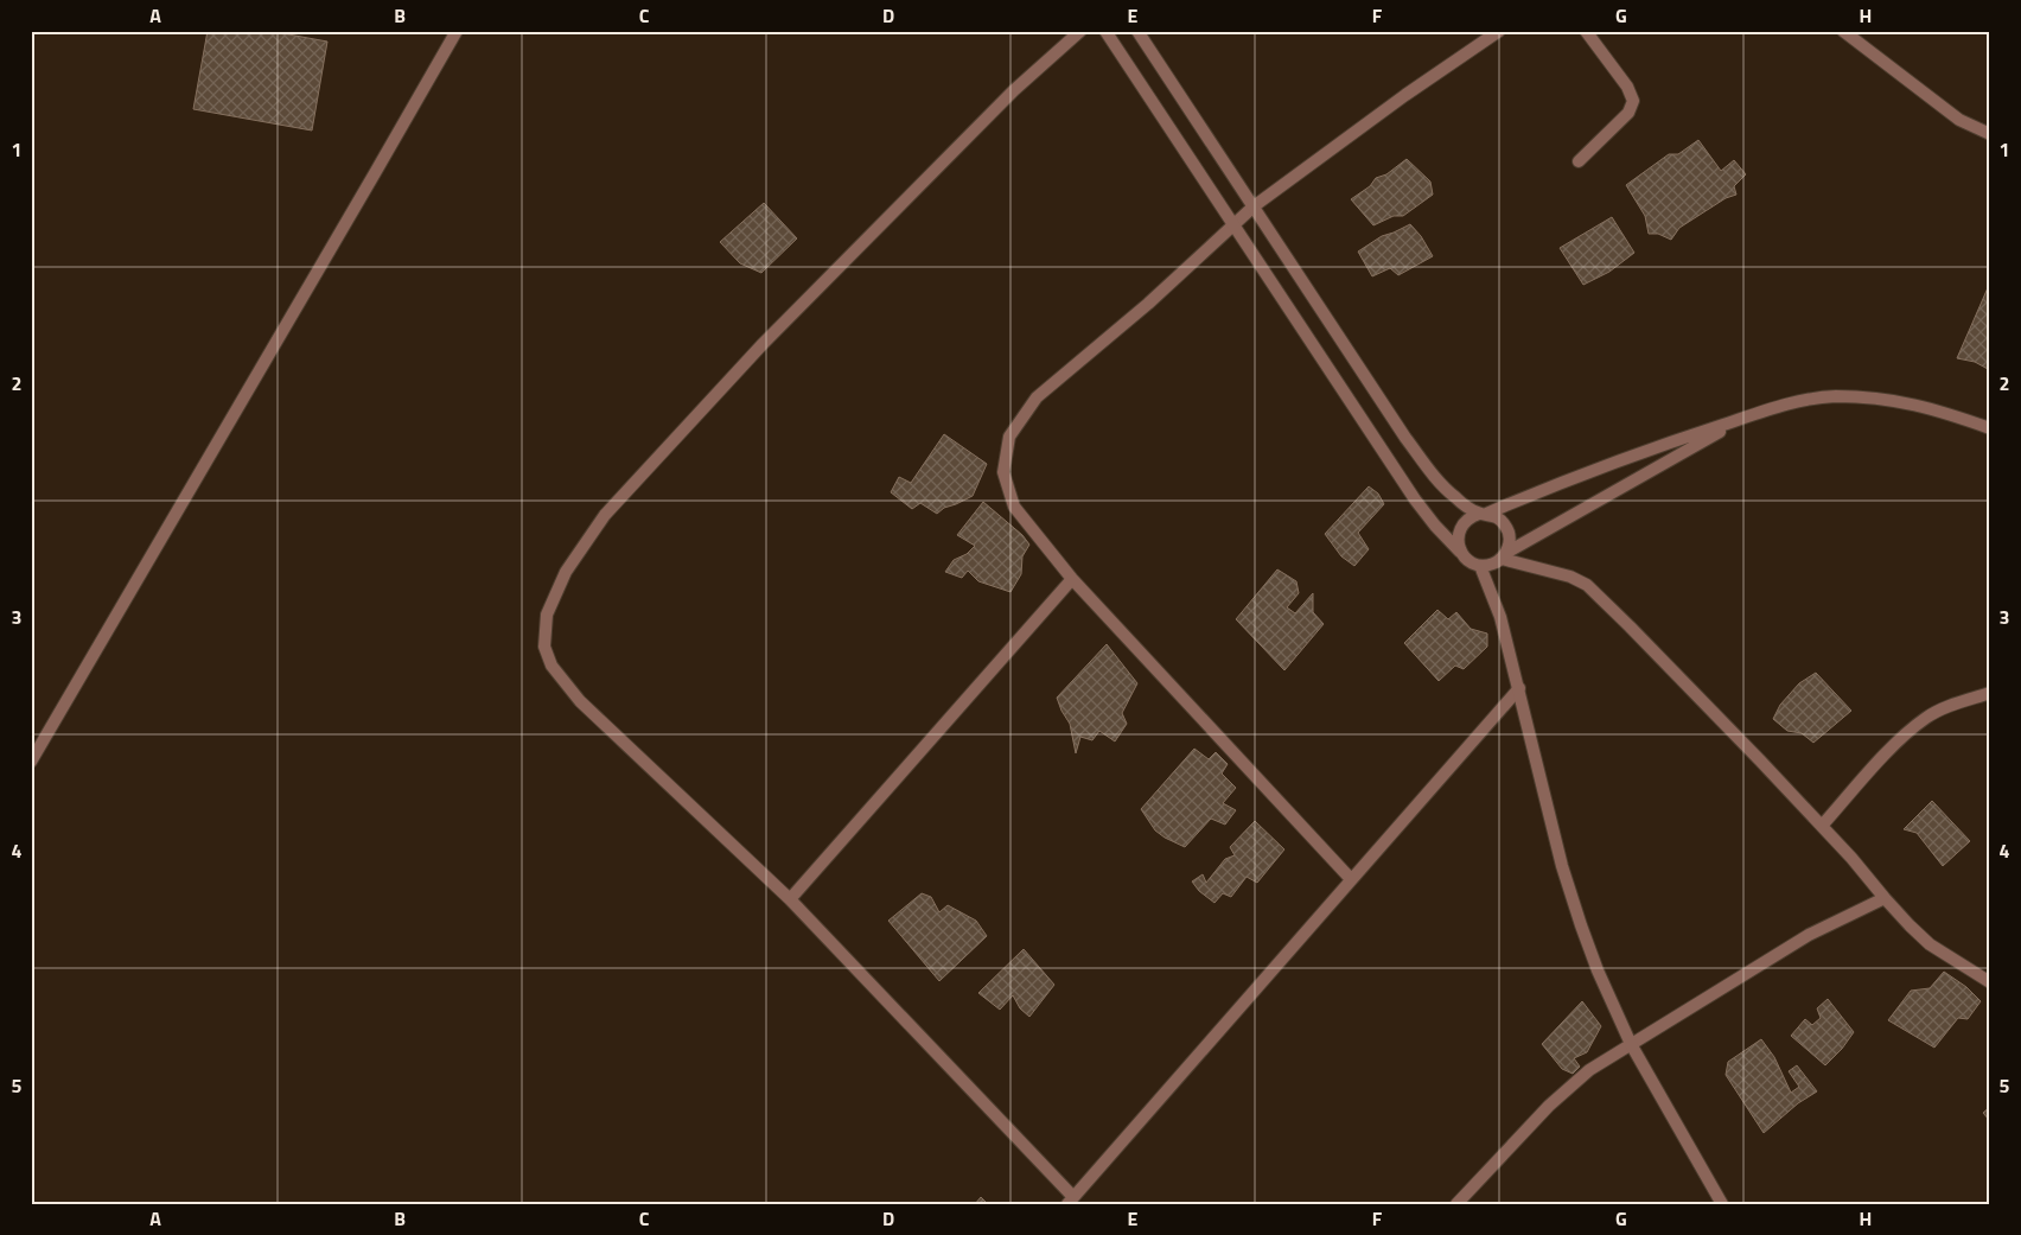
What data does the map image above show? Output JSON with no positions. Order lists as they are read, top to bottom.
{
  "grid": {
    "columns": [
      "A",
      "B",
      "C",
      "D",
      "E",
      "F",
      "G",
      "H"
    ],
    "rows": [
      "1",
      "2",
      "3",
      "4",
      "5"
    ]
  }
}
